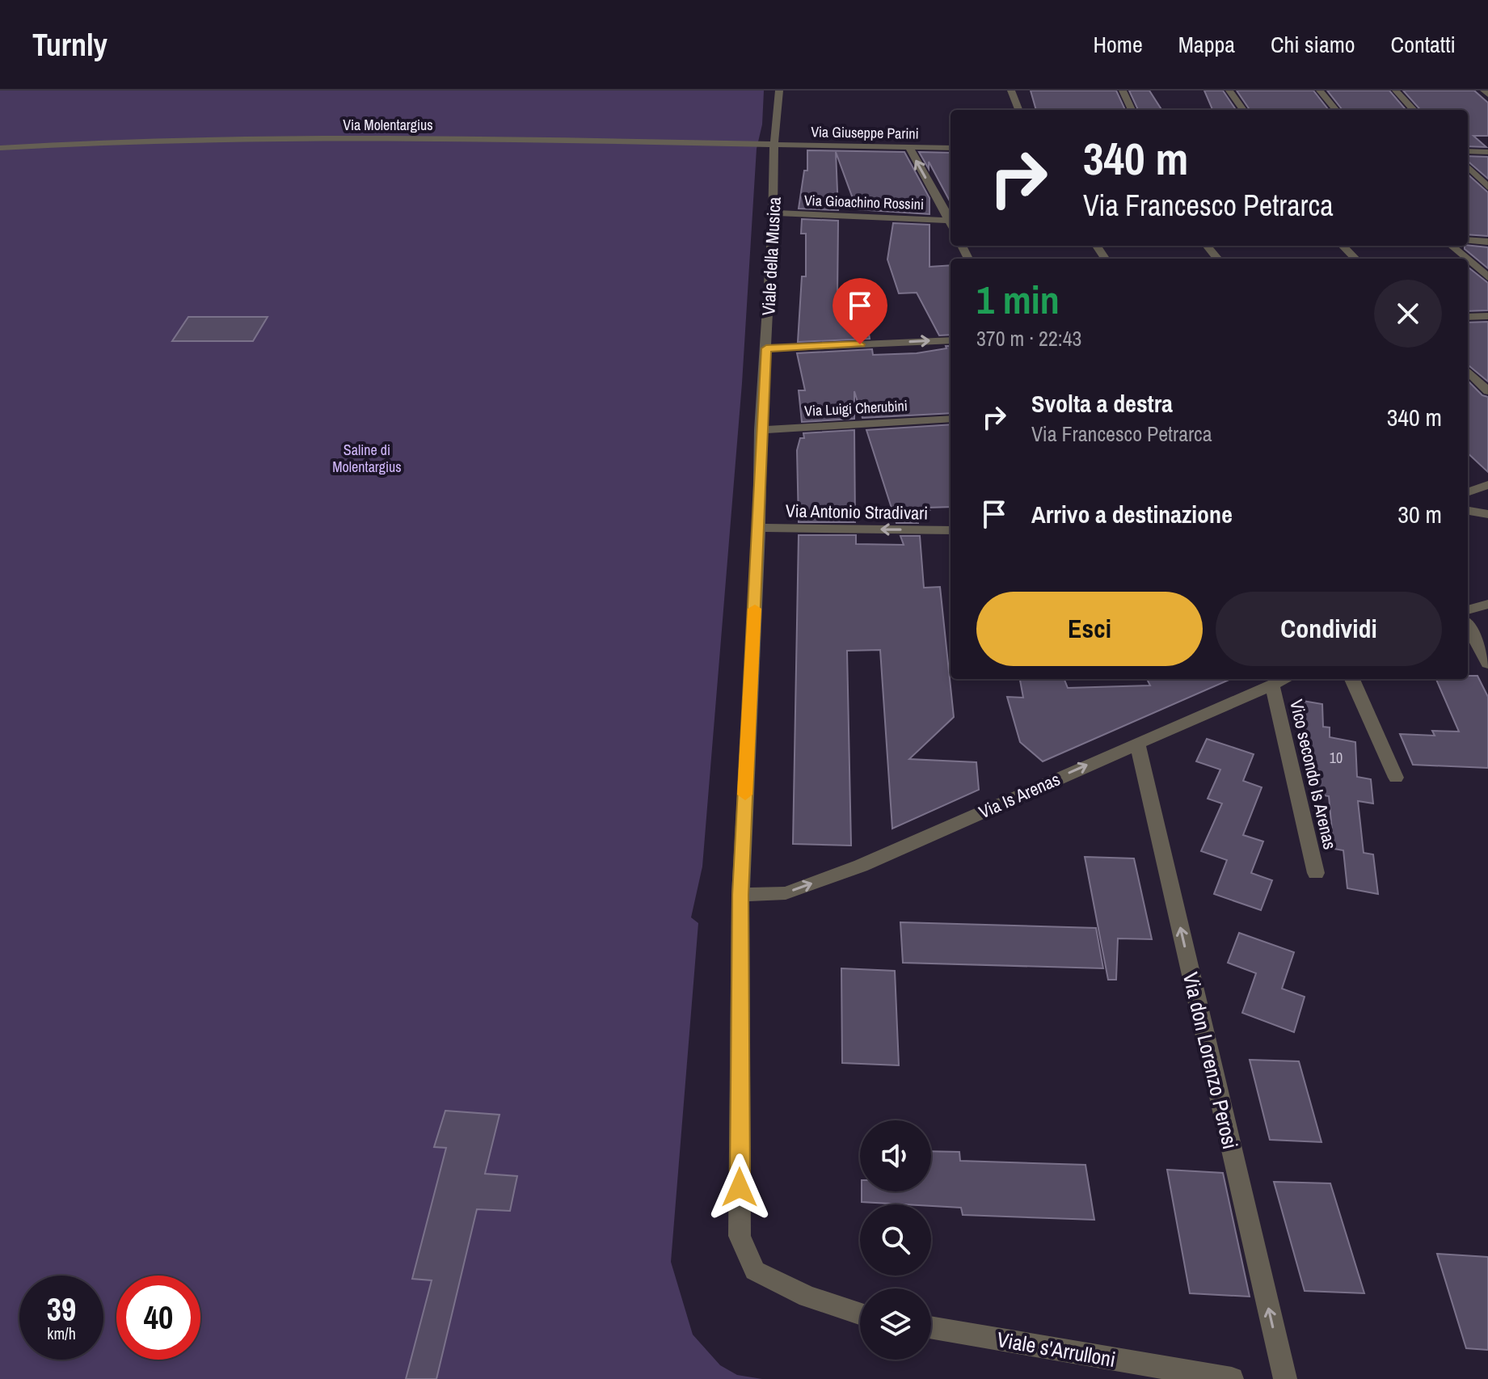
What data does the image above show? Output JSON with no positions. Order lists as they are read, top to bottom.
{
  "streets": {
    "street": [
      "Via Molentargius",
      "Via Giuseppe Parini",
      "Via Gioachino Rossini",
      "Viale della Musica",
      "Via Luigi Cherubini",
      "Via Antonio Stradivari",
      "Vico secondo Is Arenas",
      "Via Is Arenas",
      "Via don Lorenzo Perosi",
      "Viale s'Arrulloni"
    ]
  },
  "crossings": [
    ["Via Molentargius", "Via Giuseppe Parini"],
    ["Via Molentargius", "Viale della Musica"],
    ["Via Giuseppe Parini", "Viale della Musica"],
    ["Via Gioachino Rossini", "Viale della Musica"],
    ["Viale della Musica", "Via Luigi Cherubini"],
    ["Viale della Musica", "Via Antonio Stradivari"],
    ["Viale della Musica", "Via Is Arenas"],
    ["Vico secondo Is Arenas", "Via Is Arenas"],
    ["Via Is Arenas", "Via don Lorenzo Perosi"]
  ],
  "one_way": ["Via Antonio Stradivari", "Via Is Arenas", "Via don Lorenzo Perosi"],
  "parks": ["Saline di Molentargius"],
  "house_numbers": ["10"],
  "page": {
    "header": "Turnly",
    "nav": [
      "Home",
      "Mappa",
      "Chi siamo",
      "Contatti"
    ],
    "turn": ["340 m", "Via Francesco Petrarca"],
    "heading": ["1 min", "370 m · 22:43"],
    "list": [
      {
        "name": "Svolta a destra",
        "note": "Via Francesco Petrarca",
        "value": "340 m"
      },
      {
        "name": "Arrivo a destinazione",
        "value": "30 m"
      }
    ],
    "buttons": ["Esci", "Condividi"],
    "speed": "39 km/h",
    "limit": "40"
  }
}
